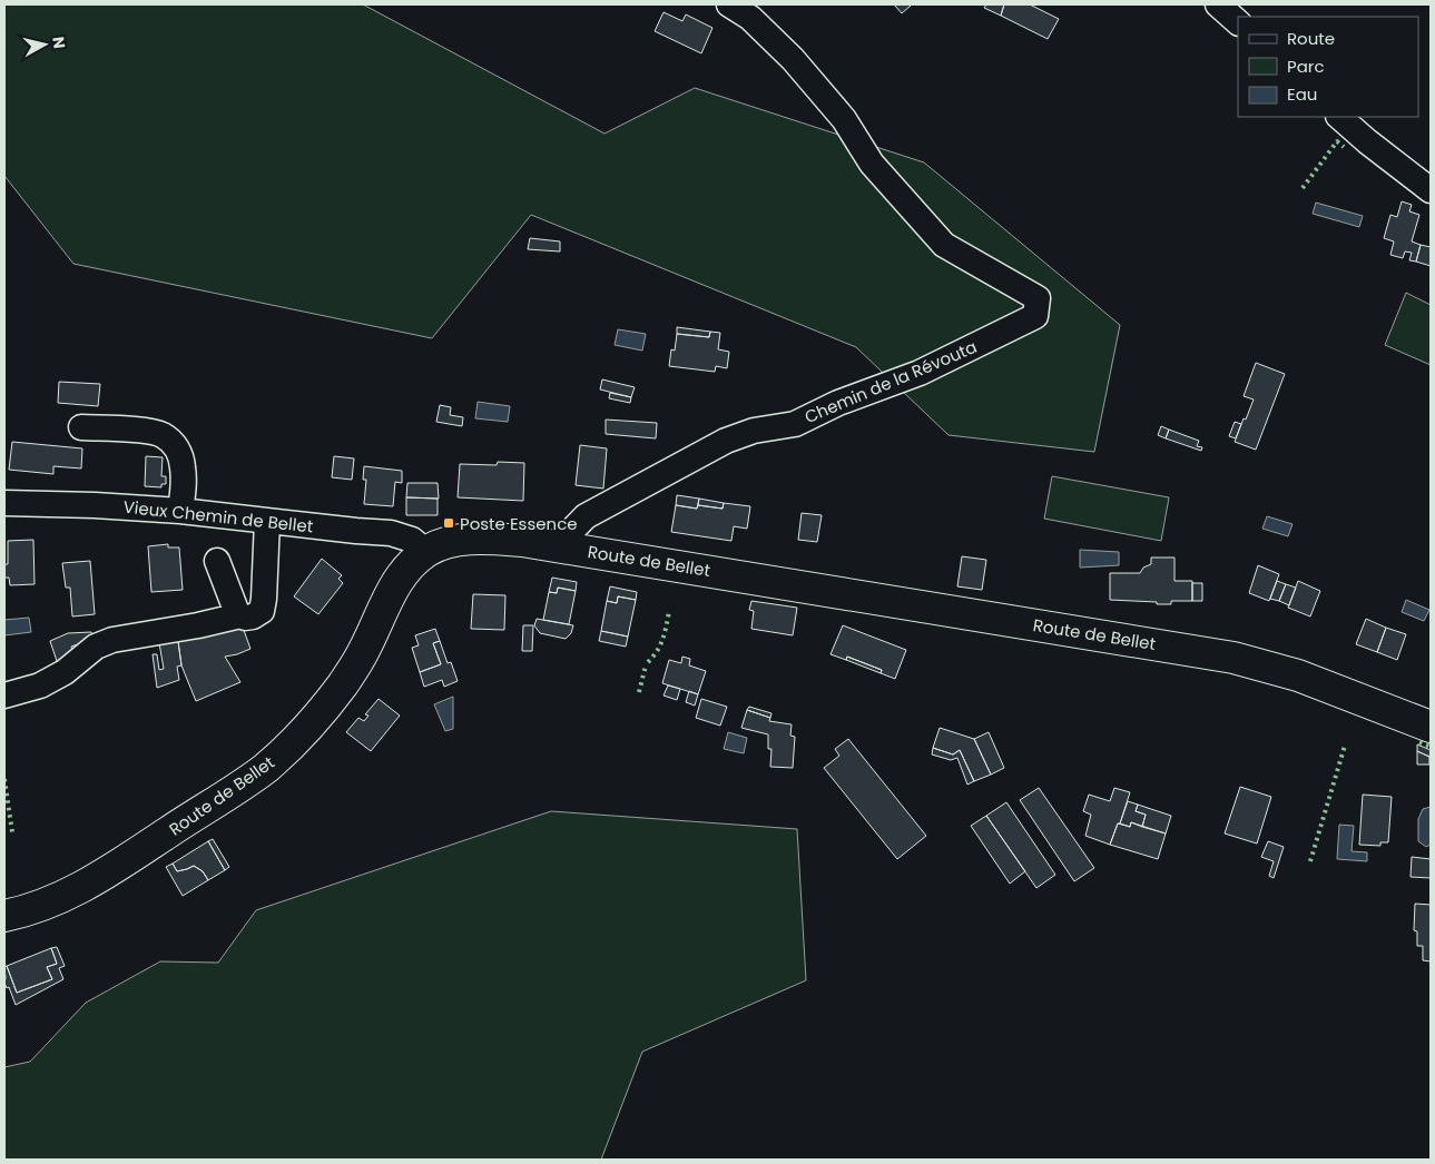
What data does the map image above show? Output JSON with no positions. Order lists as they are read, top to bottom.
{
  "streets": {
    "main road": ["Route de Bellet"],
    "street": ["Chemin de la Révouta", "Vieux Chemin de Bellet"]
  },
  "crossings": [
    ["Chemin de la Révouta", "Route de Bellet"],
    ["Vieux Chemin de Bellet", "Route de Bellet"]
  ],
  "places": {
    "transit": ["Poste Essence"]
  },
  "legend": ["Route", "Parc", "Eau"],
  "north": "right"
}
